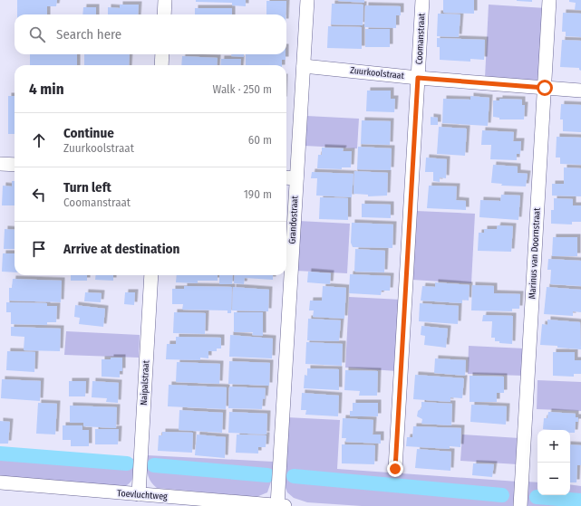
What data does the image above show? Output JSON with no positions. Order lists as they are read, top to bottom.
{
  "streets": {
    "street": [
      "Coomanstraat",
      "Zuurkoolstraat",
      "Grandostraat",
      "Marinus van Doornstraat",
      "Naipalstraat",
      "Toevluchtweg"
    ]
  },
  "crossings": [
    ["Coomanstraat", "Zuurkoolstraat"],
    ["Zuurkoolstraat", "Grandostraat"],
    ["Zuurkoolstraat", "Marinus van Doornstraat"],
    ["Grandostraat", "Toevluchtweg"],
    ["Naipalstraat", "Toevluchtweg"]
  ],
  "page": {
    "search": "Search here",
    "heading": ["4 min", "Walk · 250 m"],
    "list": [
      ["Continue", "Zuurkoolstraat", "60 m"],
      ["Turn left", "Coomanstraat", "190 m"],
      "Arrive at destination"
    ],
    "map_buttons": ["+", "−"]
  }
}
